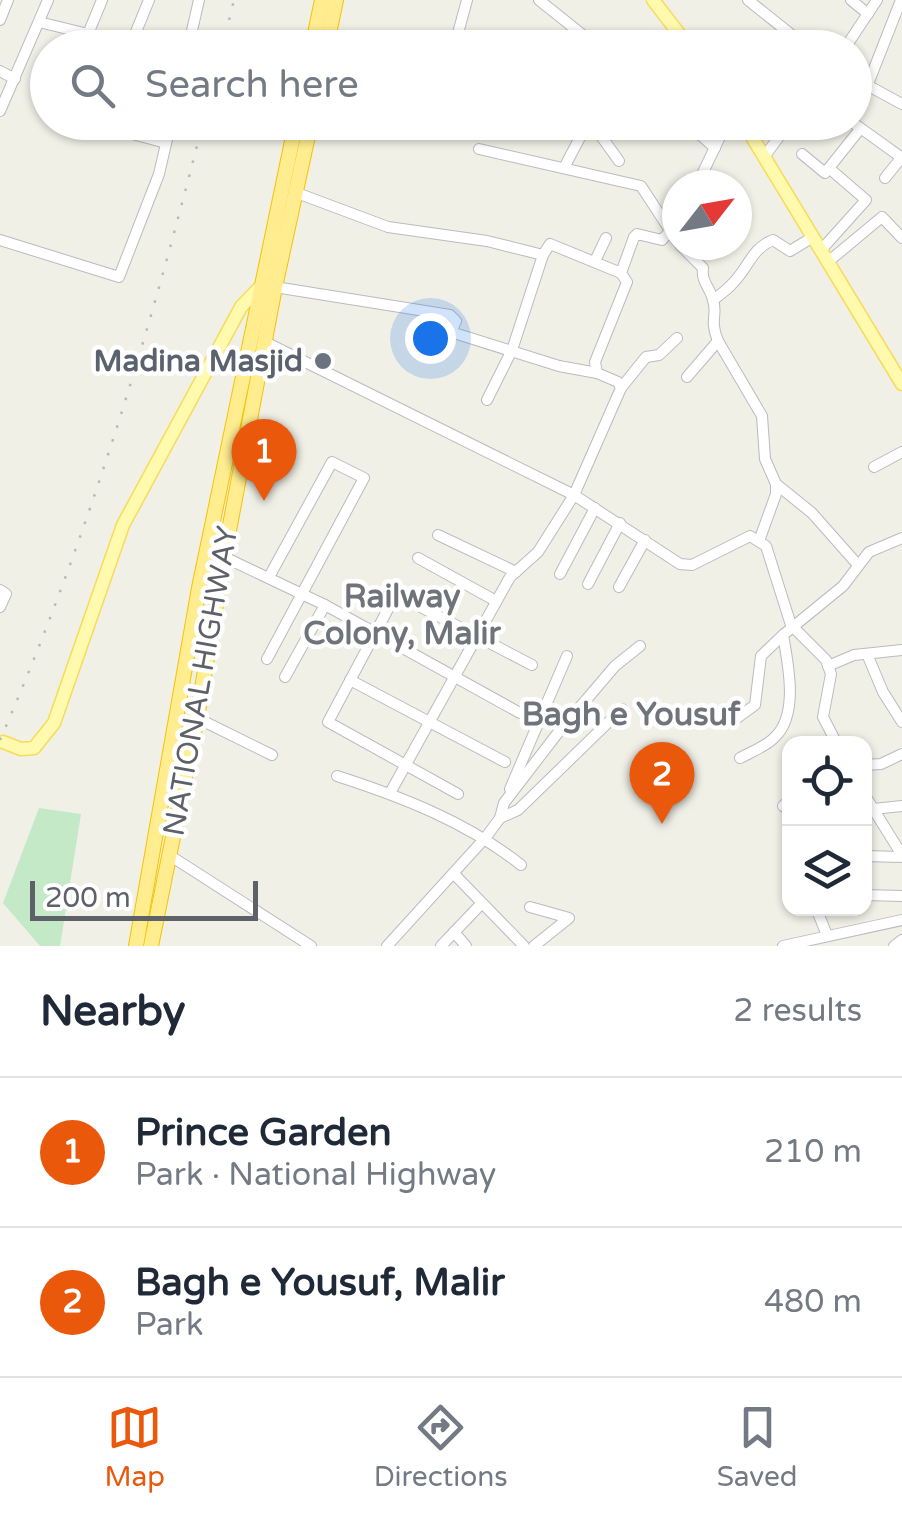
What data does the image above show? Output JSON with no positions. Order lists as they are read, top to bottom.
{
  "streets": {
    "highway": ["NATIONAL HIGHWAY"]
  },
  "districts": ["Railway Colony, Malir", "Bagh e Yousuf"],
  "places": ["Madina Masjid"],
  "scale_bar": "200 m",
  "north": "top right",
  "page": {
    "search": "Search here",
    "pins": ["1", "2"],
    "scale": "200 m",
    "heading": ["Nearby", "2 results"],
    "list": [
      {
        "mark": "1",
        "name": "Prince Garden",
        "note": "Park · National Highway",
        "value": "210 m"
      },
      {
        "mark": "2",
        "name": "Bagh e Yousuf, Malir",
        "note": "Park",
        "value": "480 m"
      }
    ],
    "nav": ["Map", "Directions", "Saved"]
  }
}
